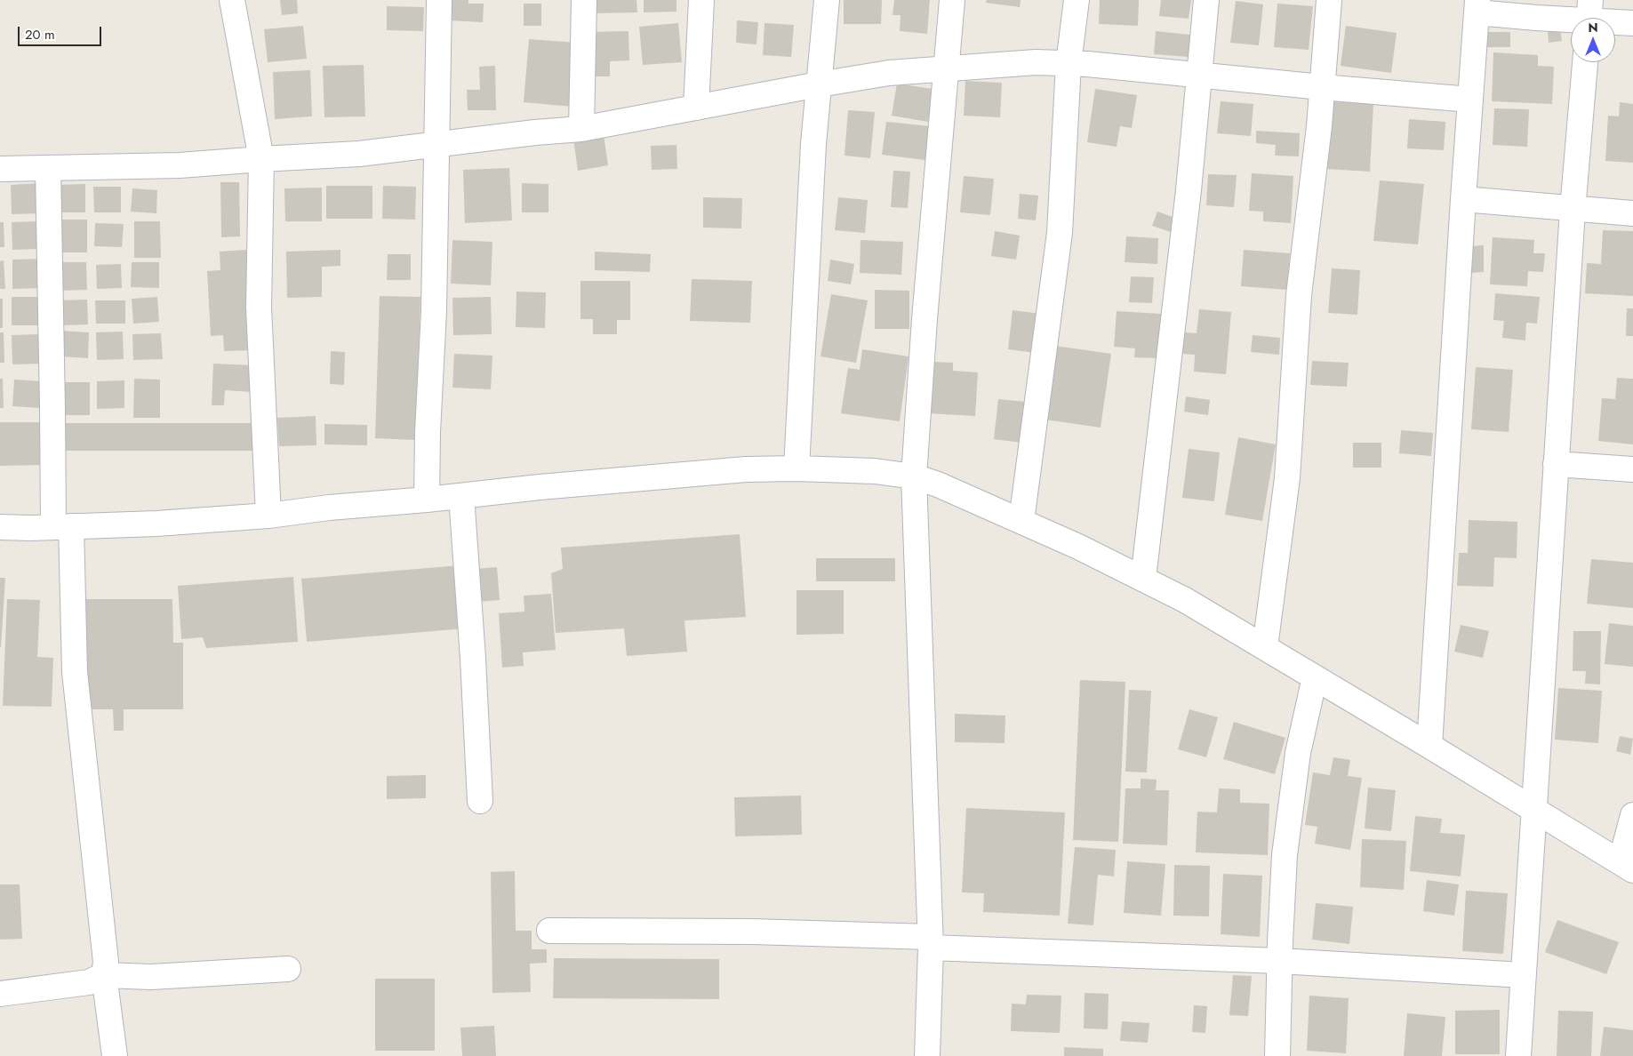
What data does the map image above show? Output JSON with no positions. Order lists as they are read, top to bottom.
{
  "scale_bar": "20 m",
  "north": "top"
}
